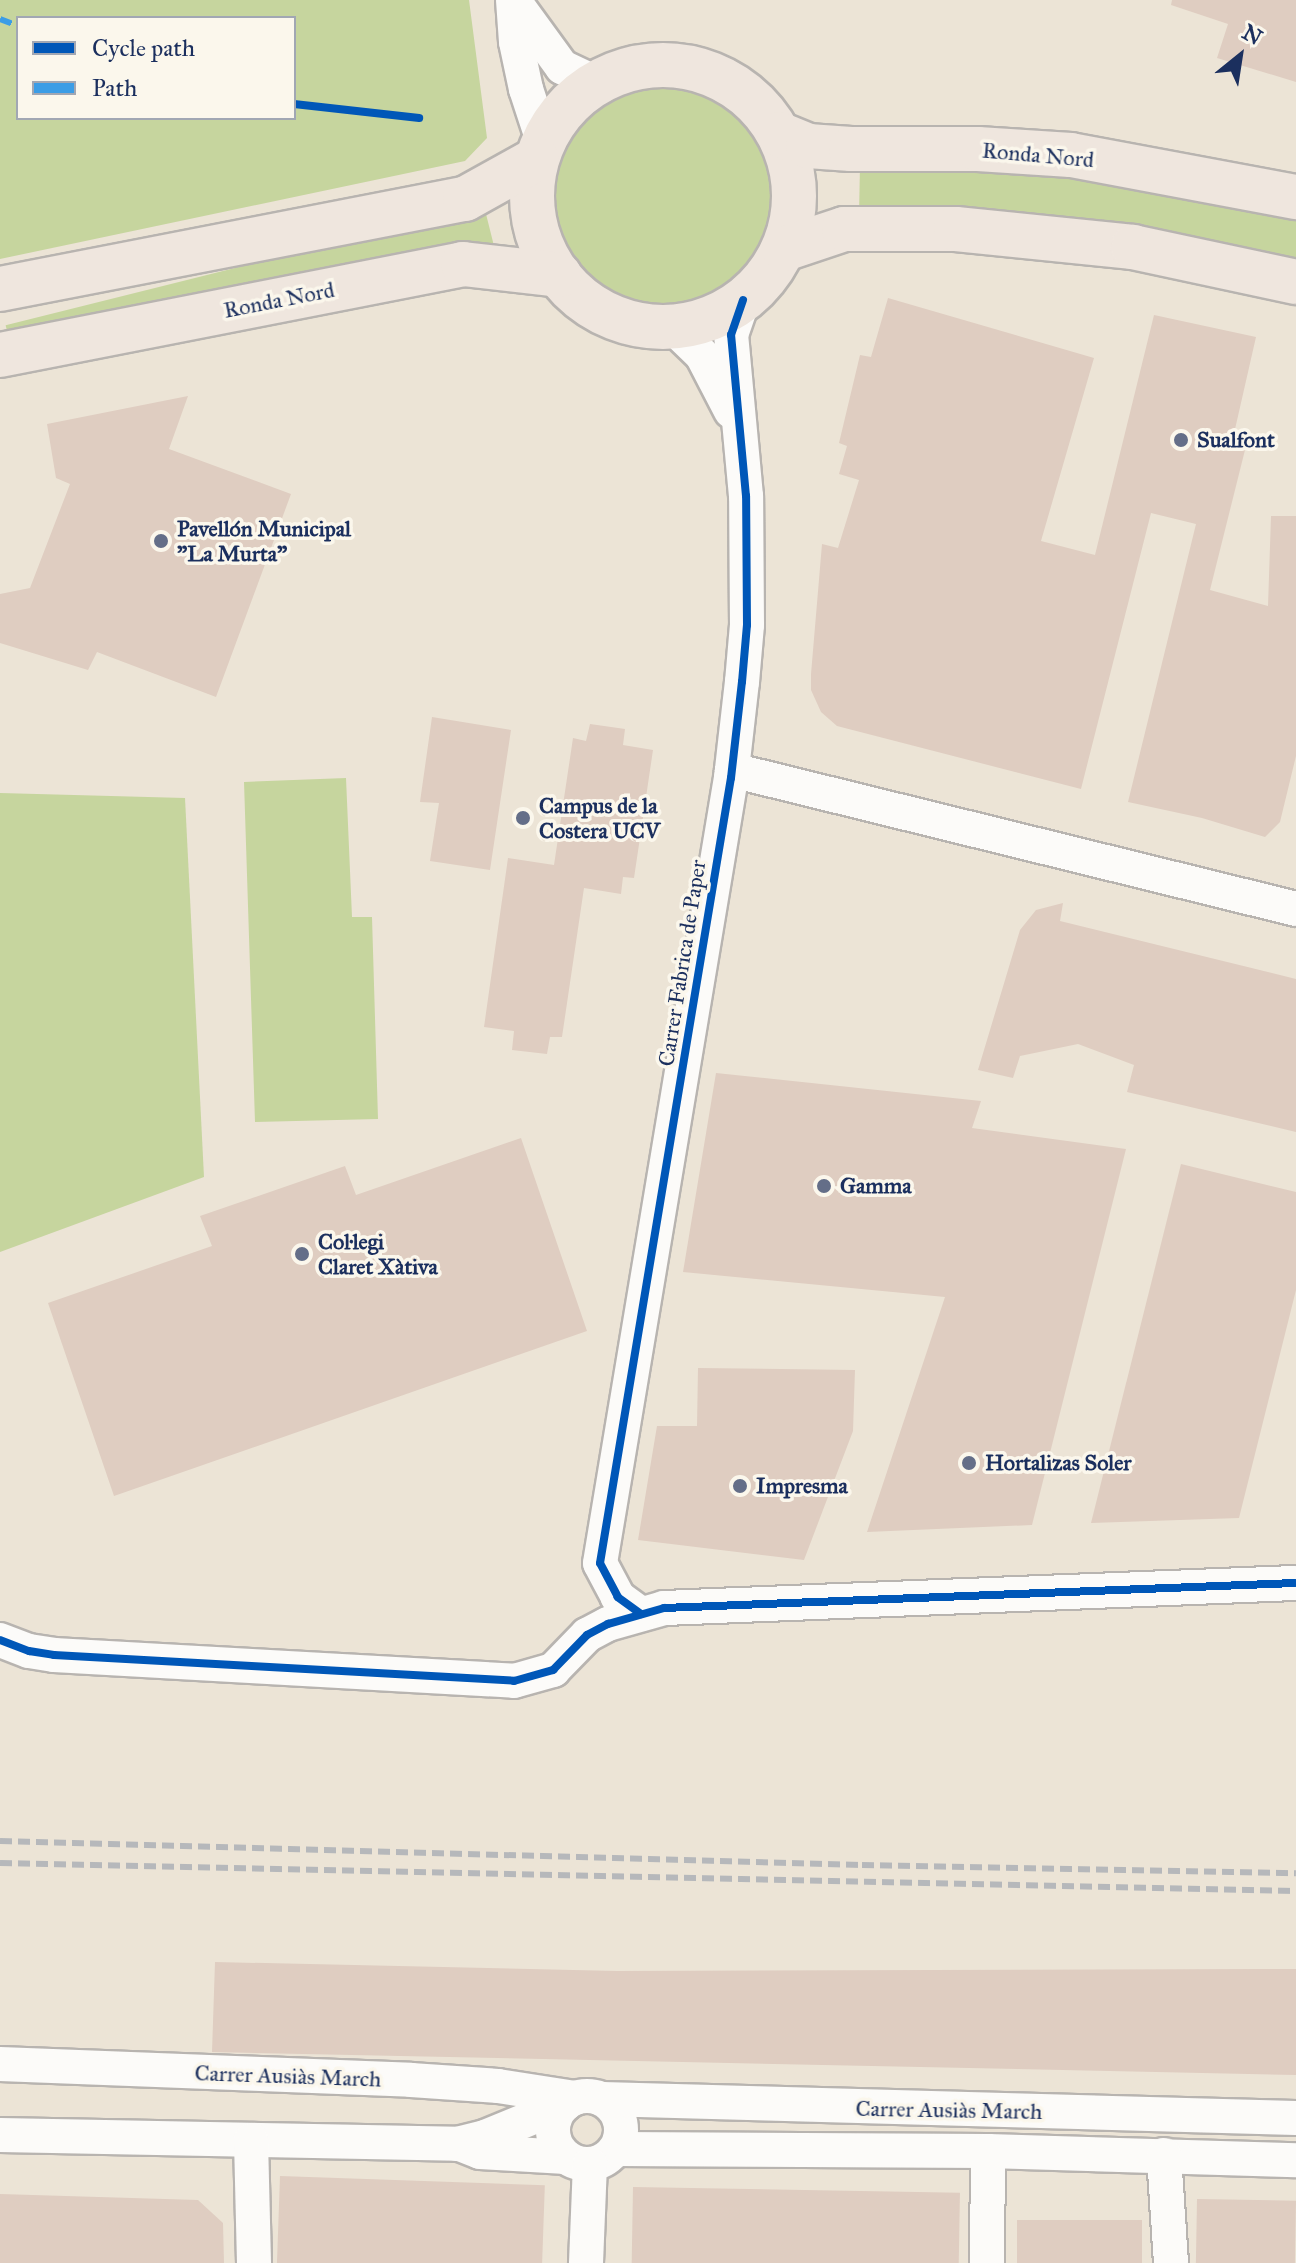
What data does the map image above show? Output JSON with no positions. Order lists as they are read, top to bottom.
{
  "streets": {
    "main road": ["Ronda Nord"],
    "street": ["Carrer Fabrica de Paper", "Carrer Ausiàs March"]
  },
  "crossings": [
    ["Ronda Nord", "Carrer Fabrica de Paper"]
  ],
  "places": [
    "Sualfont",
    "Pavellón Municipal \"La Murta\"",
    "Campus de la Costera UCV",
    "Gamma",
    "Col·legi Claret Xàtiva",
    "Hortalizas Soler",
    "Impresma"
  ],
  "legend": ["Cycle path", "Path"],
  "north": "top right"
}
